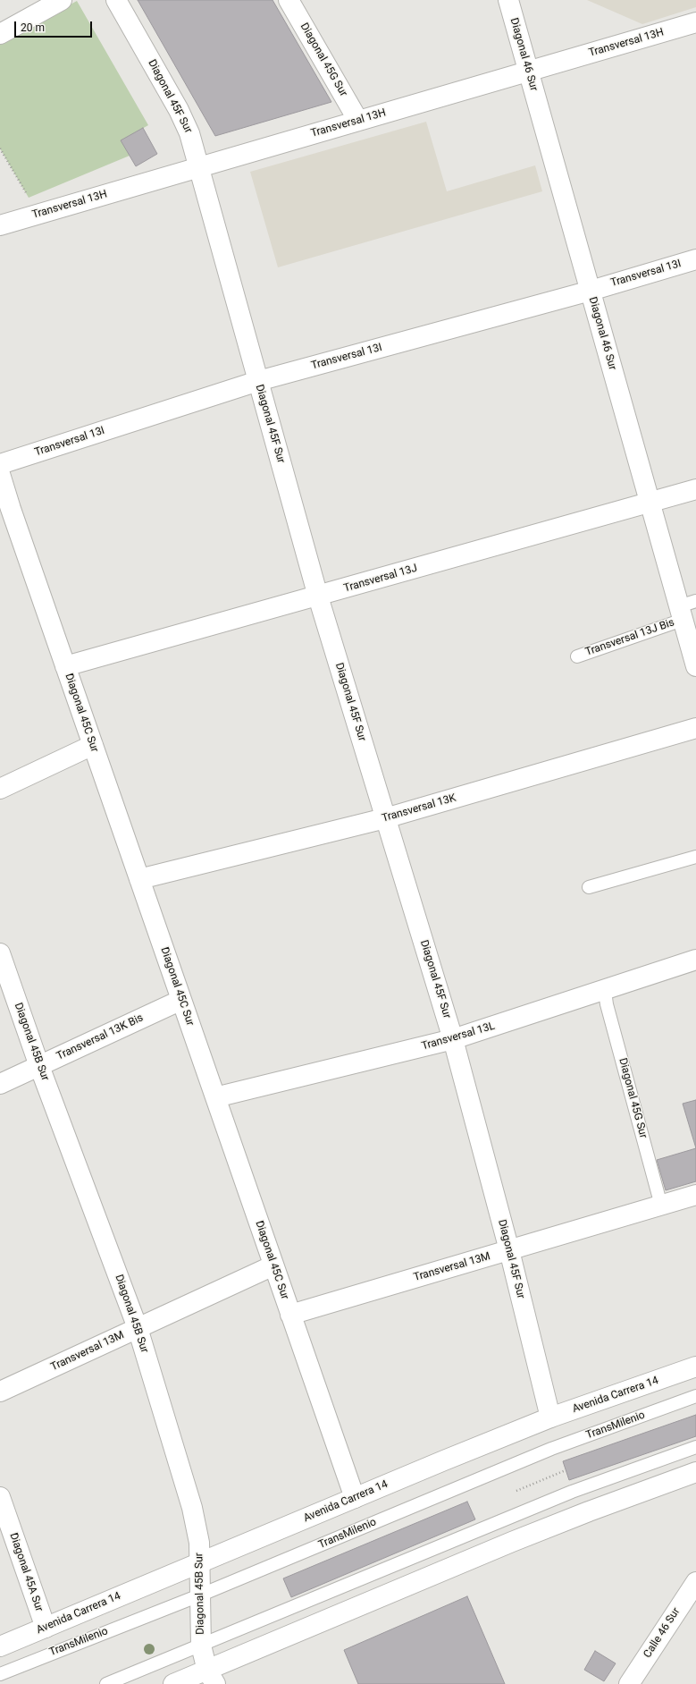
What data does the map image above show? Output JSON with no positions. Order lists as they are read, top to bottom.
{
  "streets": {
    "street": [
      "Transversal 13H",
      "Diagonal 46 Sur",
      "Diagonal 45G Sur",
      "Diagonal 45F Sur",
      "Transversal 13I",
      "Transversal 13J",
      "Diagonal 45C Sur",
      "Transversal 13K",
      "Transversal 13L",
      "Transversal 13K Bis",
      "Diagonal 45B Sur",
      "Transversal 13M",
      "Avenida Carrera 14",
      "Diagonal 45A Sur",
      "Calle 46 Sur"
    ],
    "lane": ["Transversal 13J Bis", "TransMilenio"]
  },
  "crossings": [
    ["Transversal 13H", "Diagonal 46 Sur"],
    ["Transversal 13H", "Diagonal 45G Sur"],
    ["Transversal 13H", "Diagonal 45F Sur"],
    ["Diagonal 46 Sur", "Transversal 13I"],
    ["Diagonal 46 Sur", "Transversal 13J"],
    ["Diagonal 46 Sur", "Transversal 13J Bis"],
    ["Diagonal 45G Sur", "Transversal 13L"],
    ["Diagonal 45G Sur", "Transversal 13M"],
    ["Diagonal 45F Sur", "Transversal 13I"],
    ["Diagonal 45F Sur", "Transversal 13J"],
    ["Diagonal 45F Sur", "Transversal 13K"],
    ["Diagonal 45F Sur", "Transversal 13L"],
    ["Diagonal 45F Sur", "Transversal 13M"],
    ["Diagonal 45F Sur", "Avenida Carrera 14"],
    ["Transversal 13J", "Diagonal 45C Sur"],
    ["Diagonal 45C Sur", "Transversal 13K"],
    ["Diagonal 45C Sur", "Transversal 13L"],
    ["Diagonal 45C Sur", "Transversal 13K Bis"],
    ["Diagonal 45C Sur", "Transversal 13M"],
    ["Diagonal 45C Sur", "Avenida Carrera 14"],
    ["Transversal 13K Bis", "Diagonal 45B Sur"],
    ["Diagonal 45B Sur", "Transversal 13M"],
    ["Diagonal 45B Sur", "Avenida Carrera 14"],
    ["Diagonal 45B Sur", "TransMilenio"],
    ["Avenida Carrera 14", "Diagonal 45A Sur"]
  ],
  "scale_bar": "20 m"
}
